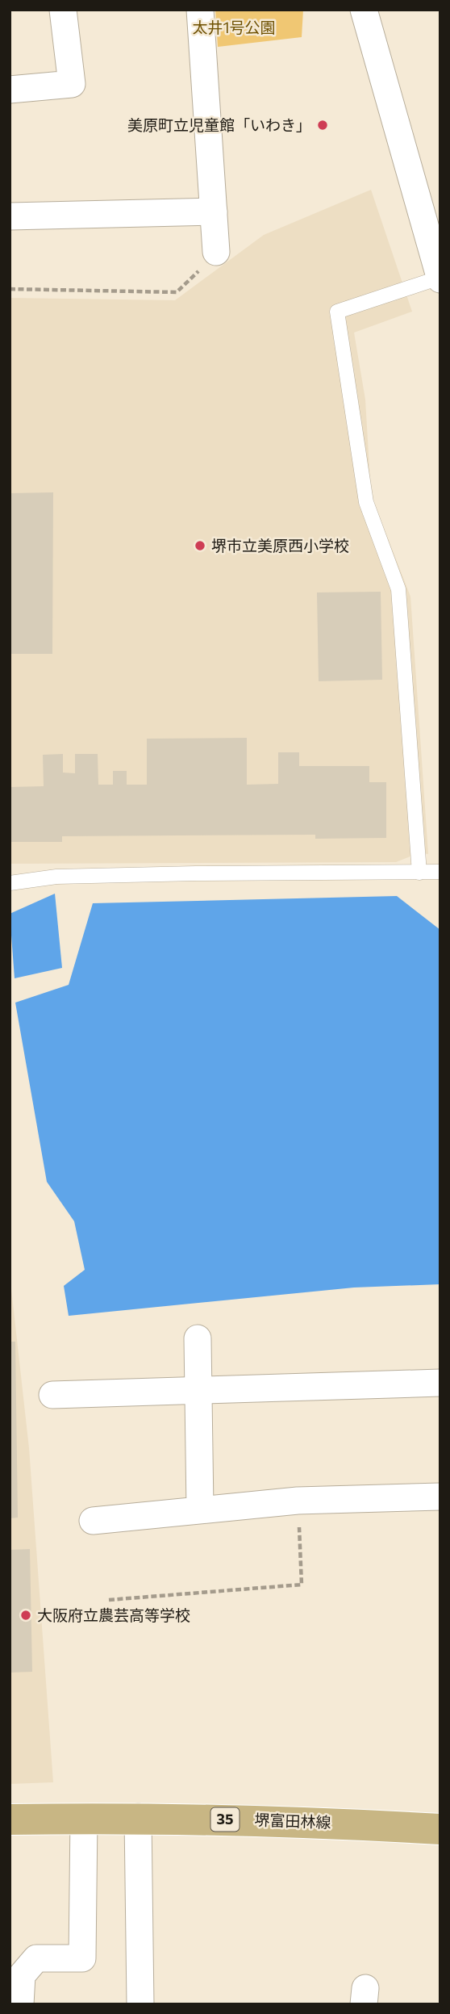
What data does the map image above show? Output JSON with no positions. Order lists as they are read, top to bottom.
{
  "streets": {
    "main road": ["35", "堺富田林線"]
  },
  "parks": ["太井1号公園"],
  "places": ["美原町立児童館「いわき」", "堺市立美原西小学校", "大阪府立農芸高等学校"]
}
